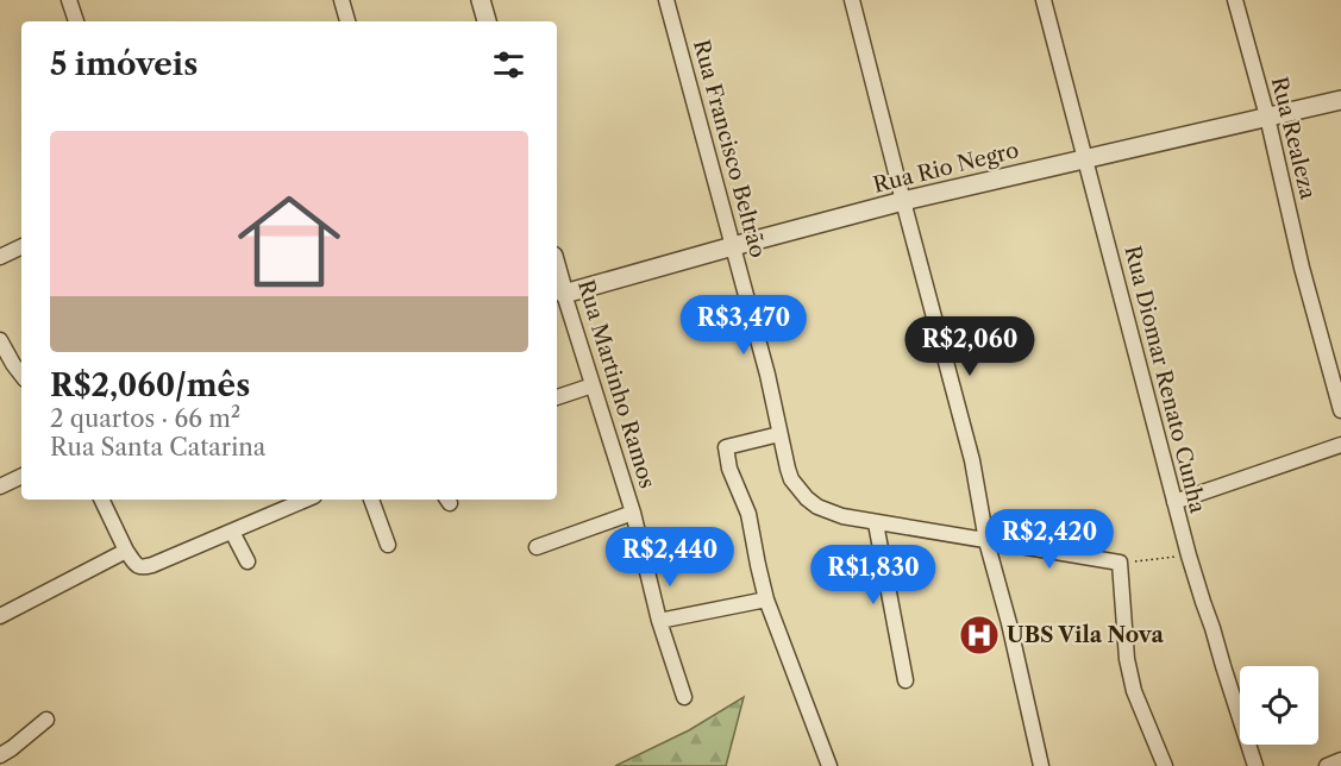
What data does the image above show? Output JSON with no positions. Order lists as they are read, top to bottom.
{
  "streets": {
    "street": [
      "Rua Realeza",
      "Rua Francisco Beltrão",
      "Rua Rio Negro",
      "Rua Diomar Renato Cunha",
      "Rua Martinho Ramos"
    ]
  },
  "crossings": [
    ["Rua Realeza", "Rua Rio Negro"],
    ["Rua Francisco Beltrão", "Rua Rio Negro"],
    ["Rua Rio Negro", "Rua Diomar Renato Cunha"],
    ["Rua Rio Negro", "Rua Martinho Ramos"]
  ],
  "places": {
    "hospital": ["UBS Vila Nova"]
  },
  "page": {
    "heading": "5 imóveis",
    "list": [
      {
        "name": "R$2,060/mês",
        "note": "2 quartos · 66 m² · Rua Santa Catarina"
      }
    ],
    "price": [
      "R$3,470",
      "R$2,060",
      "R$2,420",
      "R$2,440",
      "R$1,830"
    ]
  }
}
